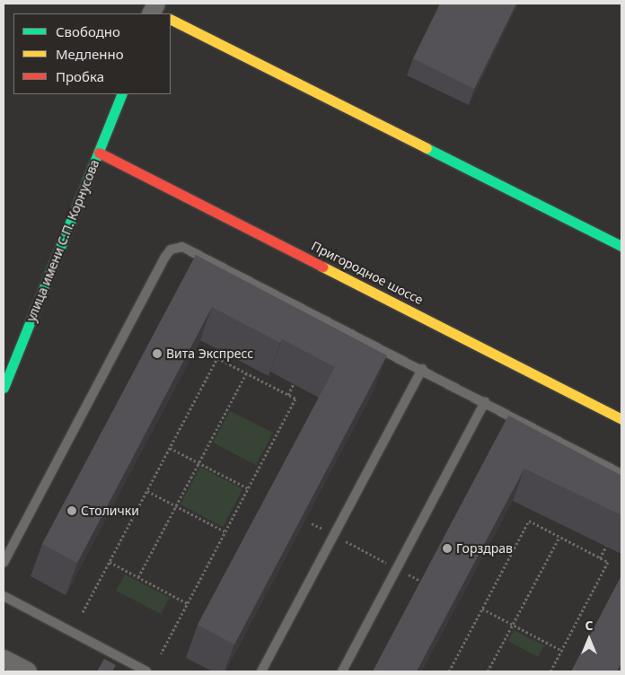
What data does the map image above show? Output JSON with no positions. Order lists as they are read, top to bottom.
{
  "streets": {
    "street": ["улица имени С.П. Корнусова", "Пригородное шоссе"]
  },
  "crossings": [
    ["улица имени С.П. Корнусова", "Пригородное шоссе"]
  ],
  "places": ["Вита Экспресс", "Столички", "Горздрав"],
  "legend": ["Свободно", "Медленно", "Пробка"],
  "north": "top"
}
